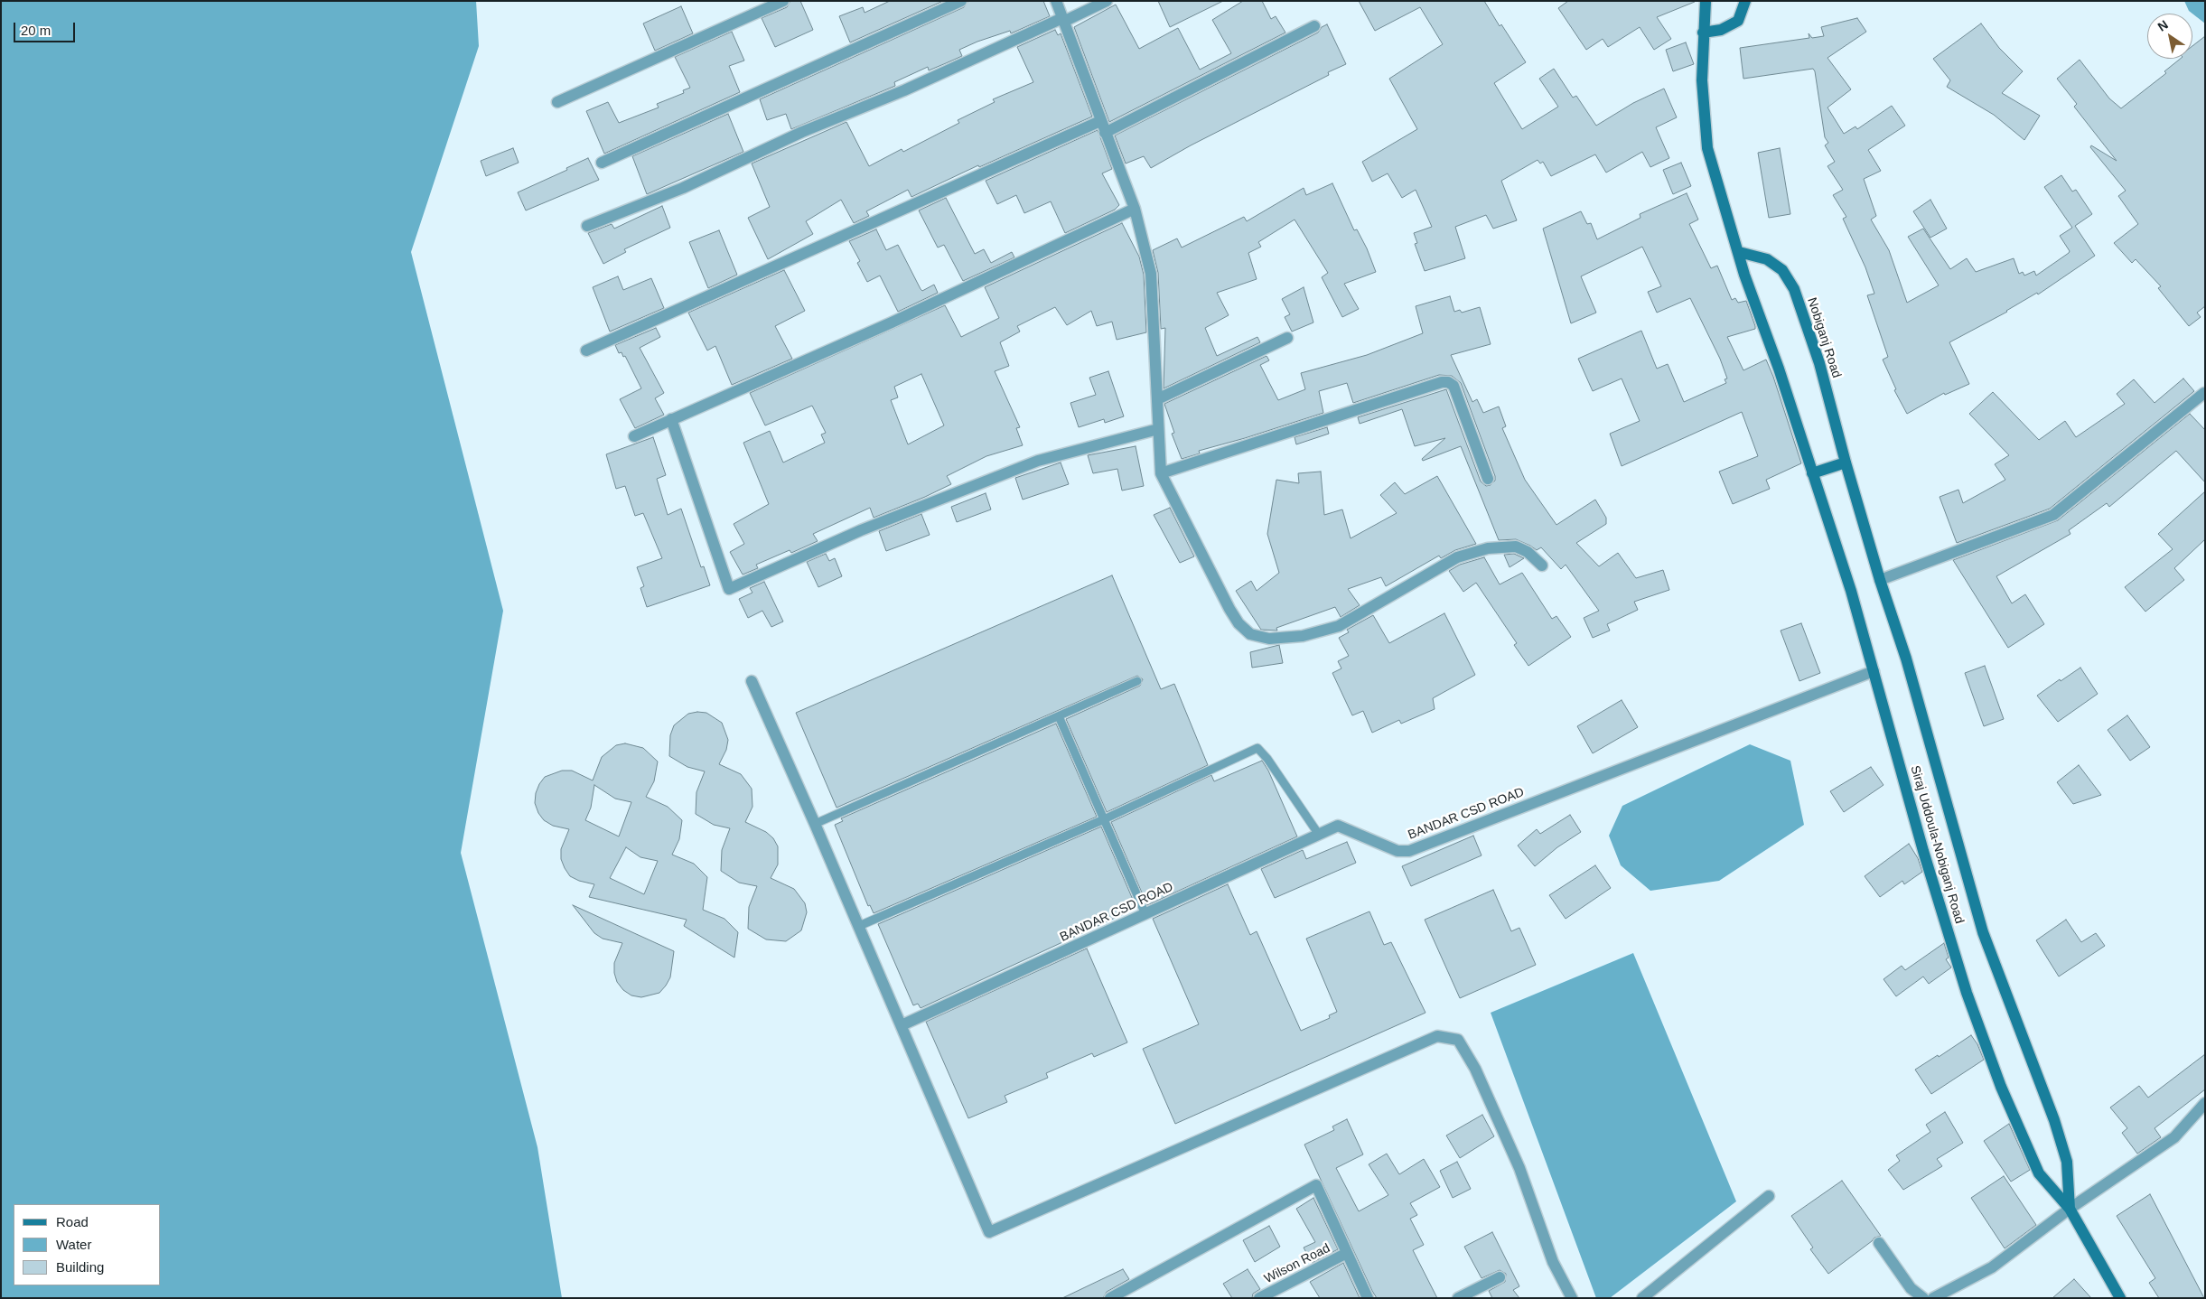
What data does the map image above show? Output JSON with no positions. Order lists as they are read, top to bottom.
{
  "streets": {
    "main road": ["Nobiganj Road", "Siraj Uddoula-Nobiganj Road"],
    "street": ["BANDAR CSD ROAD", "Wilson Road"]
  },
  "crossings": [
    ["Nobiganj Road", "Siraj Uddoula-Nobiganj Road"],
    ["BANDAR CSD ROAD", "Siraj Uddoula-Nobiganj Road"]
  ],
  "legend": ["Road", "Water", "Building"],
  "scale_bar": "20 m",
  "north": "top left"
}
